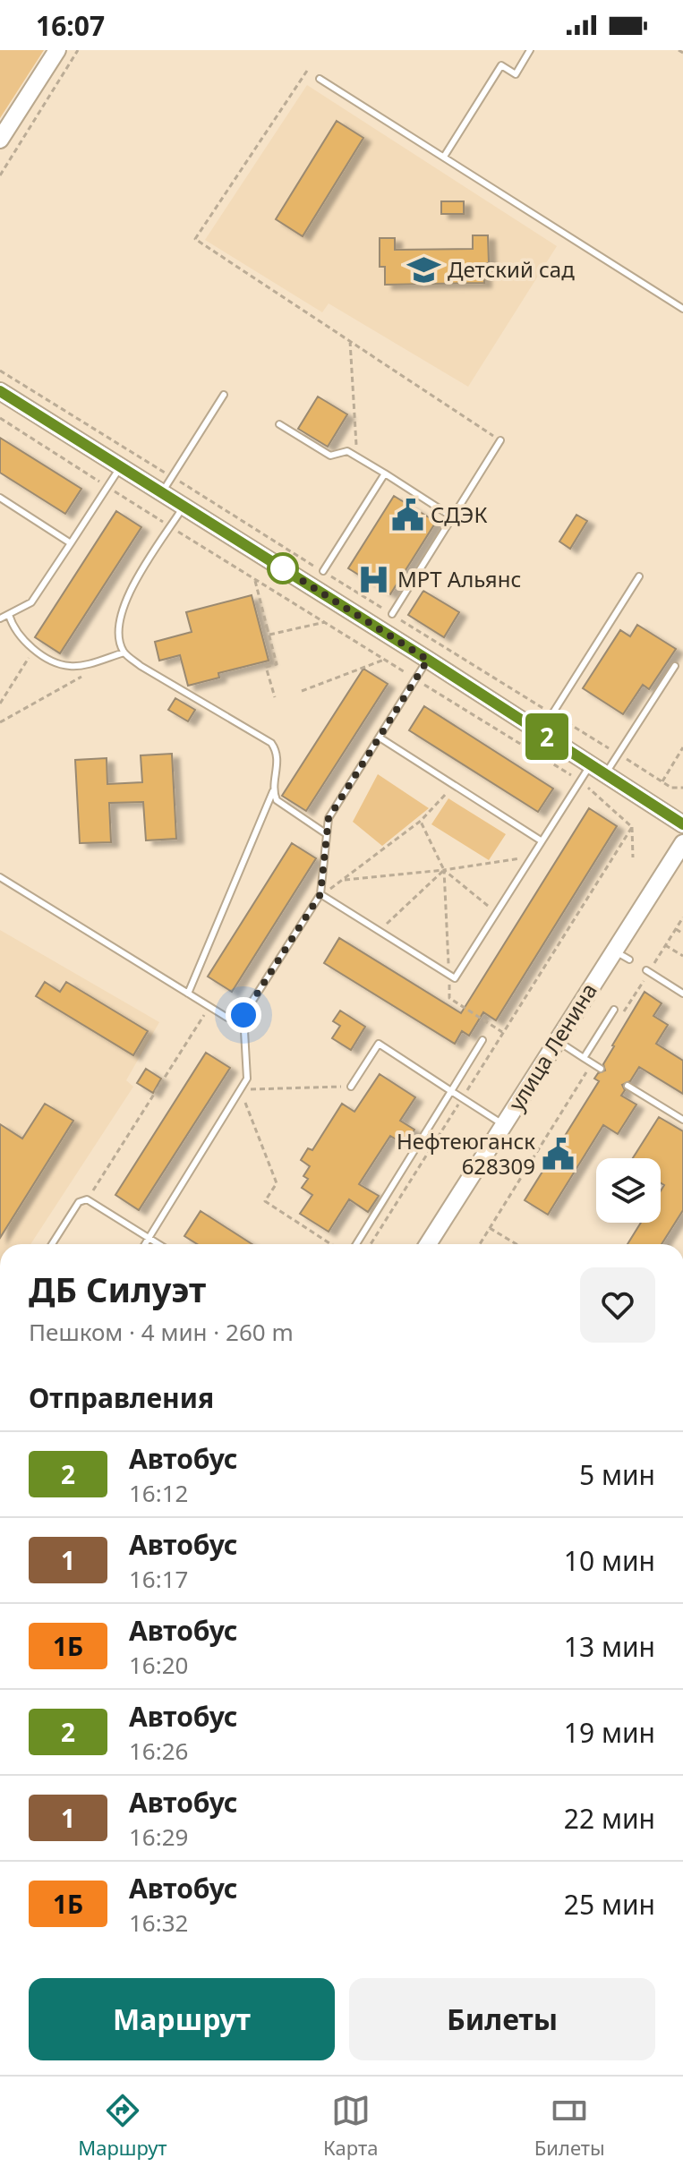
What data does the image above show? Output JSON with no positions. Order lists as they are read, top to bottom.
{
  "streets": {
    "main road": ["улица Ленина"]
  },
  "places": {
    "school or university": ["Детский сад"],
    "public building": ["СДЭК", "Нефтеюганск 628309"],
    "hospital": ["МРТ Альянс"]
  },
  "lines": ["bus line 2"],
  "page": {
    "status": "16:07",
    "on_map": "2",
    "heading": [
      ["ДБ Силуэт", "Пешком · 4 мин · 260 m"],
      "Отправления"
    ],
    "list": [
      {
        "mark": "2",
        "name": "Автобус",
        "note": "16:12",
        "value": "5 мин"
      },
      {
        "mark": "1",
        "name": "Автобус",
        "note": "16:17",
        "value": "10 мин"
      },
      {
        "mark": "1Б",
        "name": "Автобус",
        "note": "16:20",
        "value": "13 мин"
      },
      {
        "mark": "2",
        "name": "Автобус",
        "note": "16:26",
        "value": "19 мин"
      },
      {
        "mark": "1",
        "name": "Автобус",
        "note": "16:29",
        "value": "22 мин"
      },
      {
        "mark": "1Б",
        "name": "Автобус",
        "note": "16:32",
        "value": "25 мин"
      }
    ],
    "buttons": ["Маршрут", "Билеты"],
    "tabs": ["Маршрут", "Карта", "Билеты"]
  }
}
